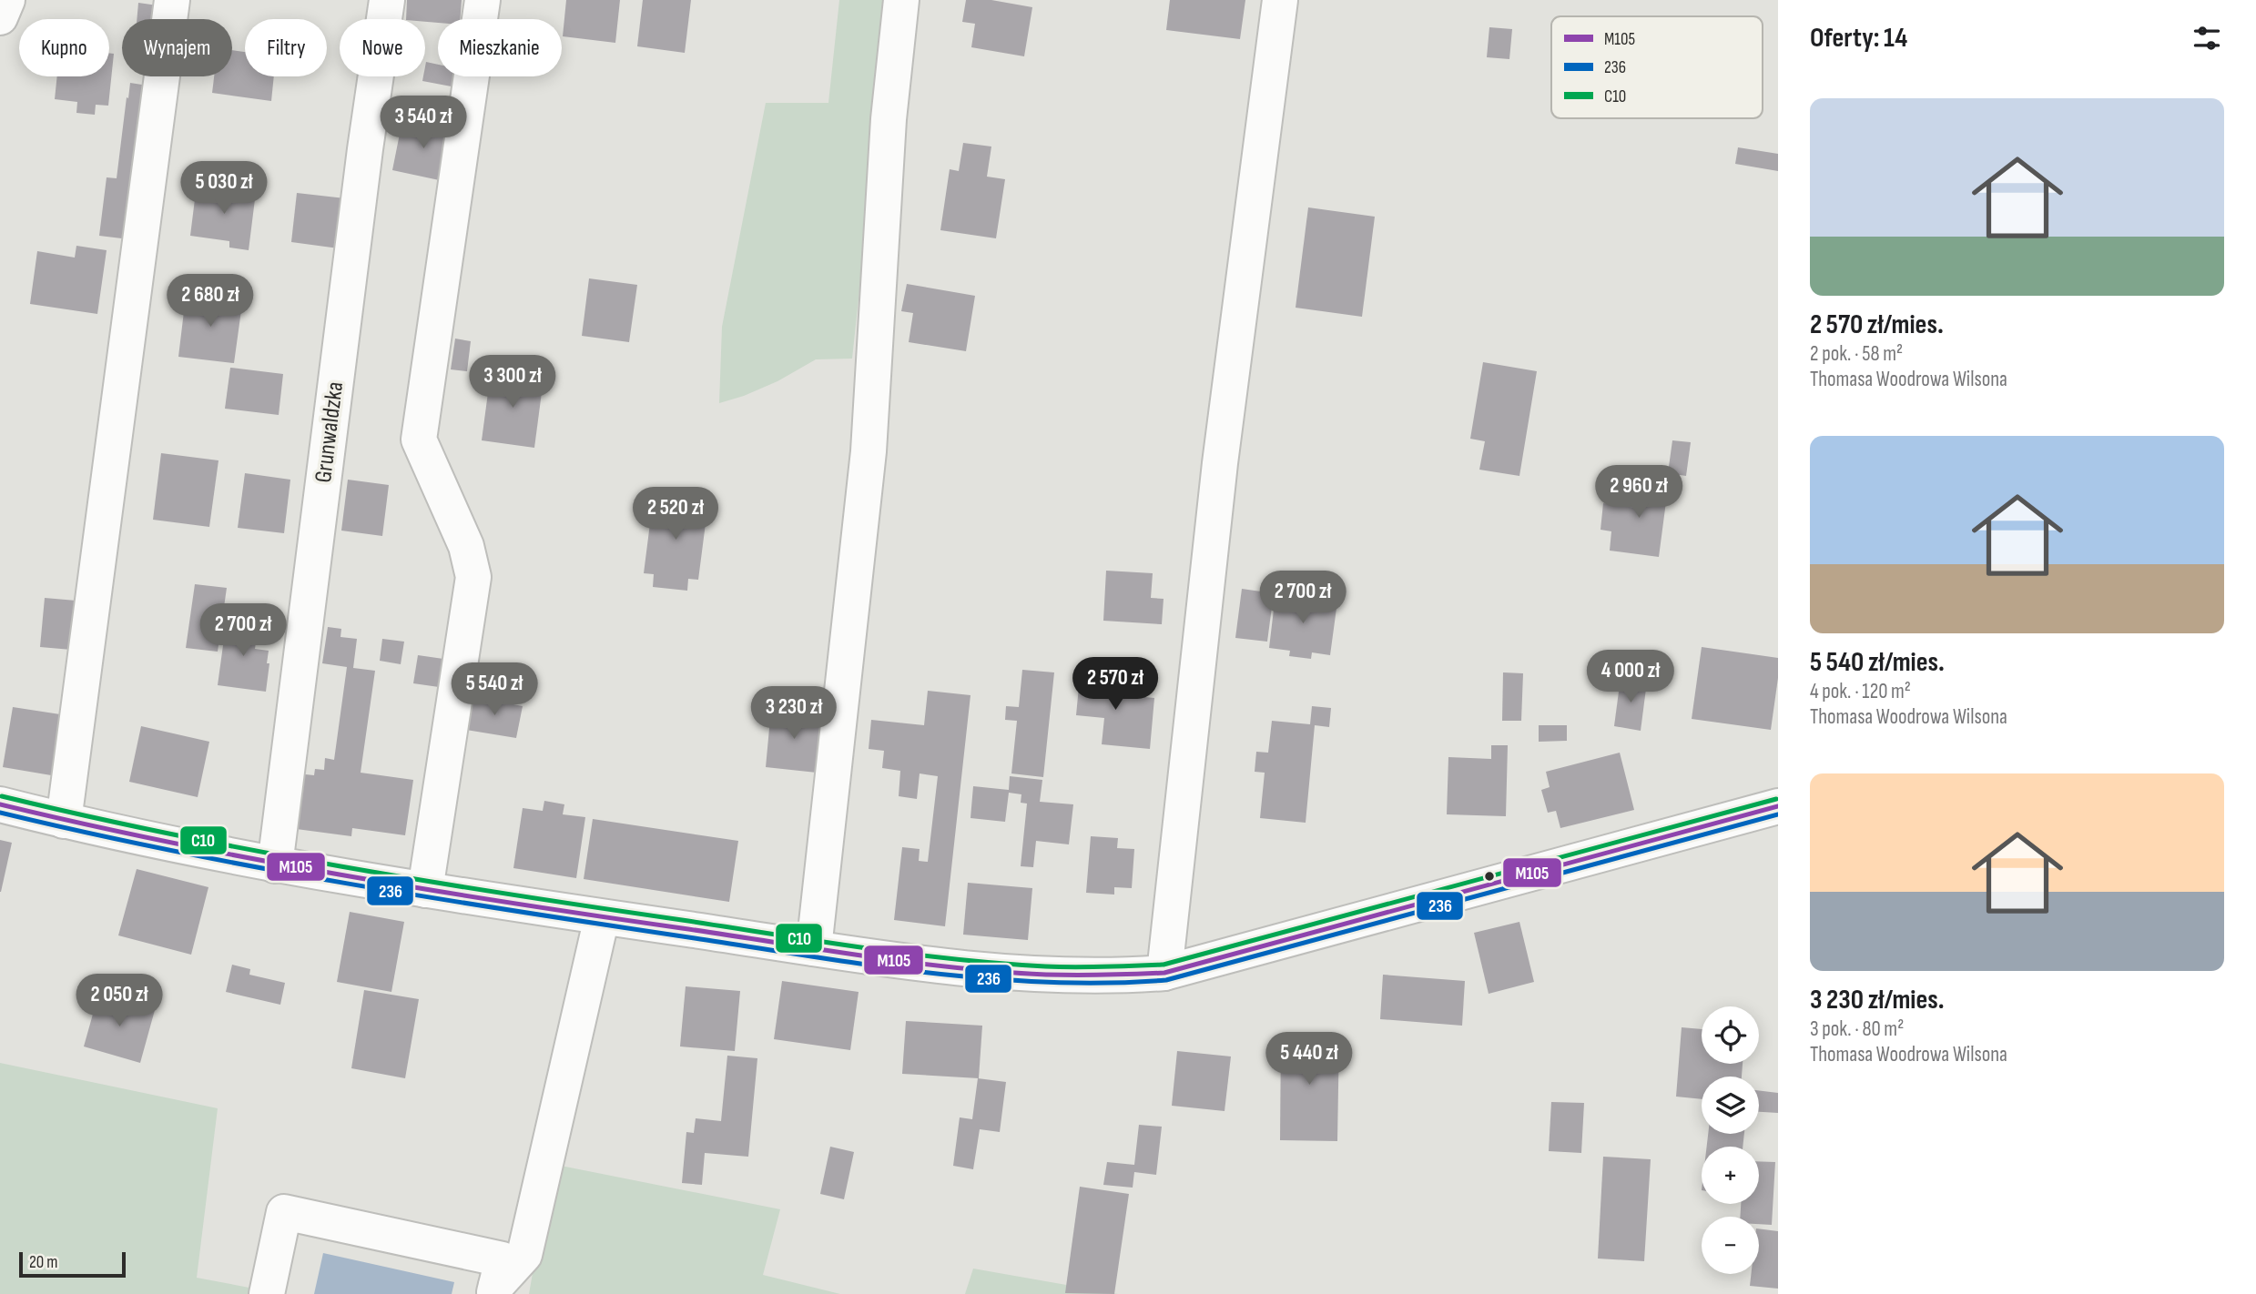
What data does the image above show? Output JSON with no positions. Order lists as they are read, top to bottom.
{
  "streets": {
    "street": ["Grunwaldzka"]
  },
  "lines": ["transit line C10", "transit line M105", "transit line 236"],
  "legend": ["M105", "236", "C10"],
  "scale_bar": "20 m",
  "page": {
    "heading": "Oferty: 14",
    "chip": [
      "Kupno",
      "Wynajem",
      "Filtry",
      "Nowe",
      "Mieszkanie"
    ],
    "list": [
      {
        "name": "2 570 zł/mies.",
        "note": "2 pok. · 58 m² · Thomasa Woodrowa Wilsona"
      },
      {
        "name": "5 540 zł/mies.",
        "note": "4 pok. · 120 m² · Thomasa Woodrowa Wilsona"
      },
      {
        "name": "3 230 zł/mies.",
        "note": "3 pok. · 80 m² · Thomasa Woodrowa Wilsona"
      }
    ],
    "price": [
      "3 540 zł",
      "5 030 zł",
      "2 680 zł",
      "3 300 zł",
      "2 960 zł",
      "2 520 zł",
      "2 700 zł",
      "2 700 zł",
      "4 000 zł",
      "2 570 zł",
      "5 540 zł",
      "3 230 zł",
      "2 050 zł",
      "5 440 zł"
    ],
    "map_buttons": ["+", "−"],
    "scale": "20 m"
  }
}
